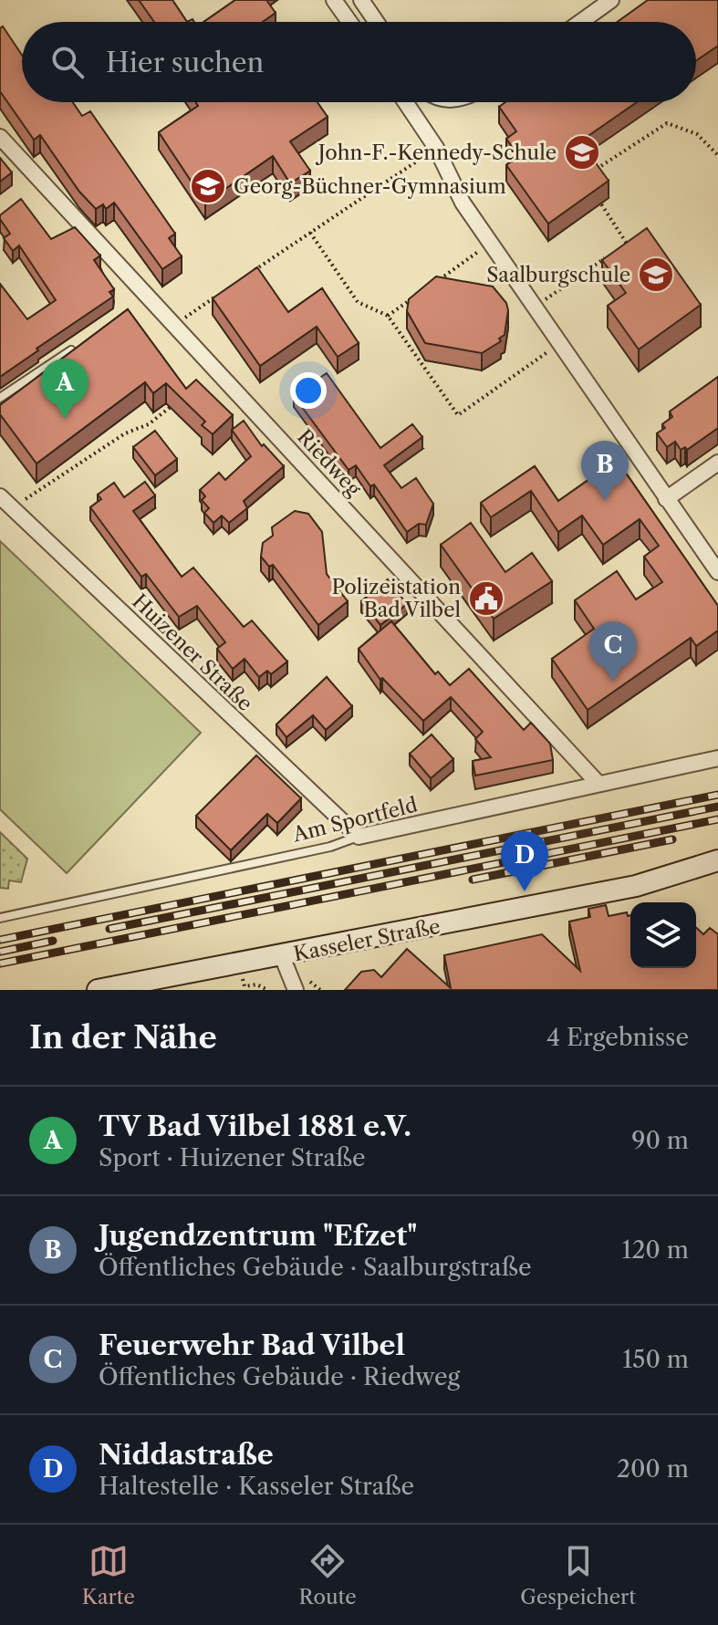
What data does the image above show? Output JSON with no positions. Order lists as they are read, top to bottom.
{
  "streets": {
    "main road": ["Kasseler Straße"],
    "street": ["Riedweg", "Huizener Straße", "Am Sportfeld"]
  },
  "crossings": [
    ["Riedweg", "Am Sportfeld"],
    ["Huizener Straße", "Am Sportfeld"]
  ],
  "places": {
    "school or university": ["John-F.-Kennedy-Schule", "Georg-Büchner-Gymnasium", "Saalburgschule"],
    "public building": ["Polizeistation Bad Vilbel"]
  },
  "page": {
    "search": "Hier suchen",
    "pins": [
      "A",
      "B",
      "C",
      "D"
    ],
    "heading": ["In der Nähe", "4 Ergebnisse"],
    "list": [
      {
        "mark": "A",
        "name": "TV Bad Vilbel 1881 e.V.",
        "note": "Sport · Huizener Straße",
        "value": "90 m"
      },
      {
        "mark": "B",
        "name": "Jugendzentrum \"Efzet\"",
        "note": "Öffentliches Gebäude · Saalburgstraße",
        "value": "120 m"
      },
      {
        "mark": "C",
        "name": "Feuerwehr Bad Vilbel",
        "note": "Öffentliches Gebäude · Riedweg",
        "value": "150 m"
      },
      {
        "mark": "D",
        "name": "Niddastraße",
        "note": "Haltestelle · Kasseler Straße",
        "value": "200 m"
      }
    ],
    "nav": ["Karte", "Route", "Gespeichert"]
  }
}
